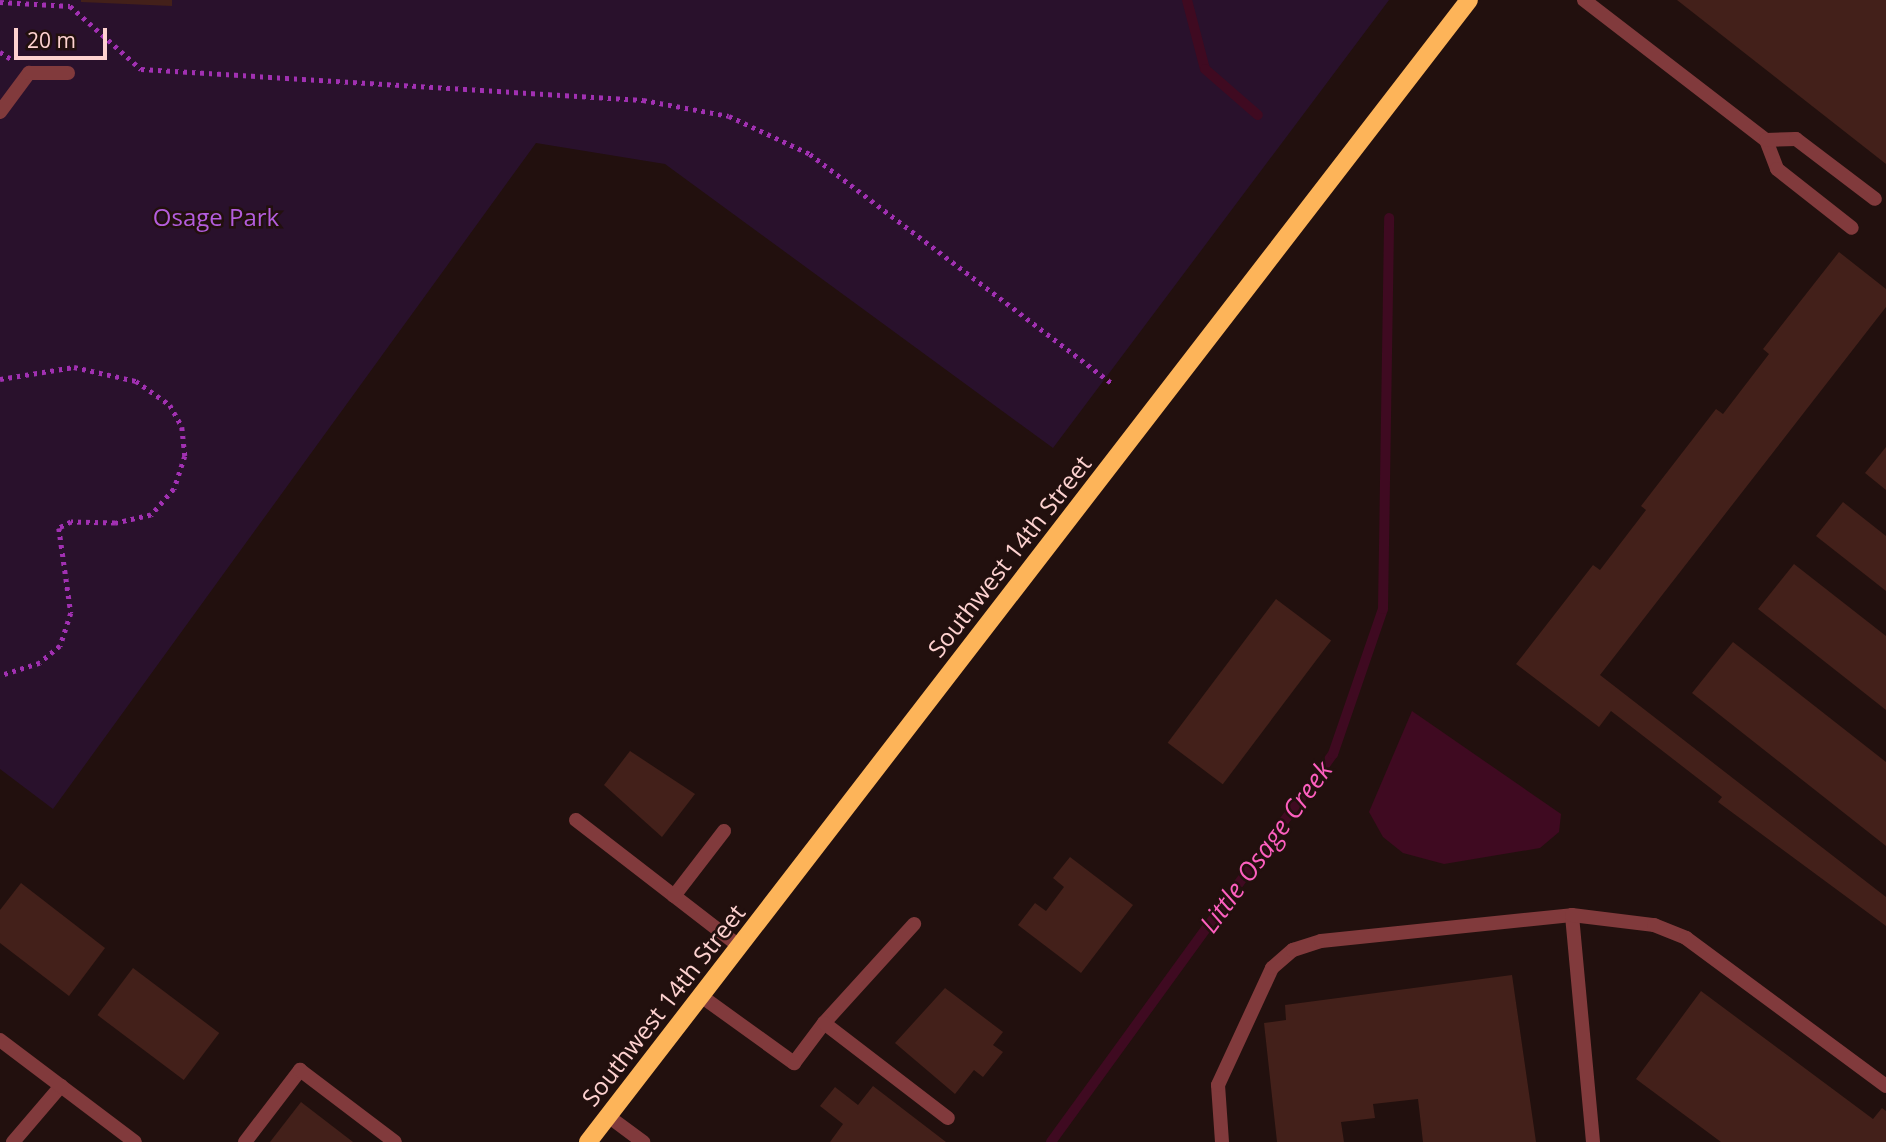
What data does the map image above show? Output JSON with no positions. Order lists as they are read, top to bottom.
{
  "streets": {
    "main road": ["Southwest 14th Street"]
  },
  "water": ["Little Osage Creek"],
  "parks": ["Osage Park"],
  "scale_bar": "20 m"
}
